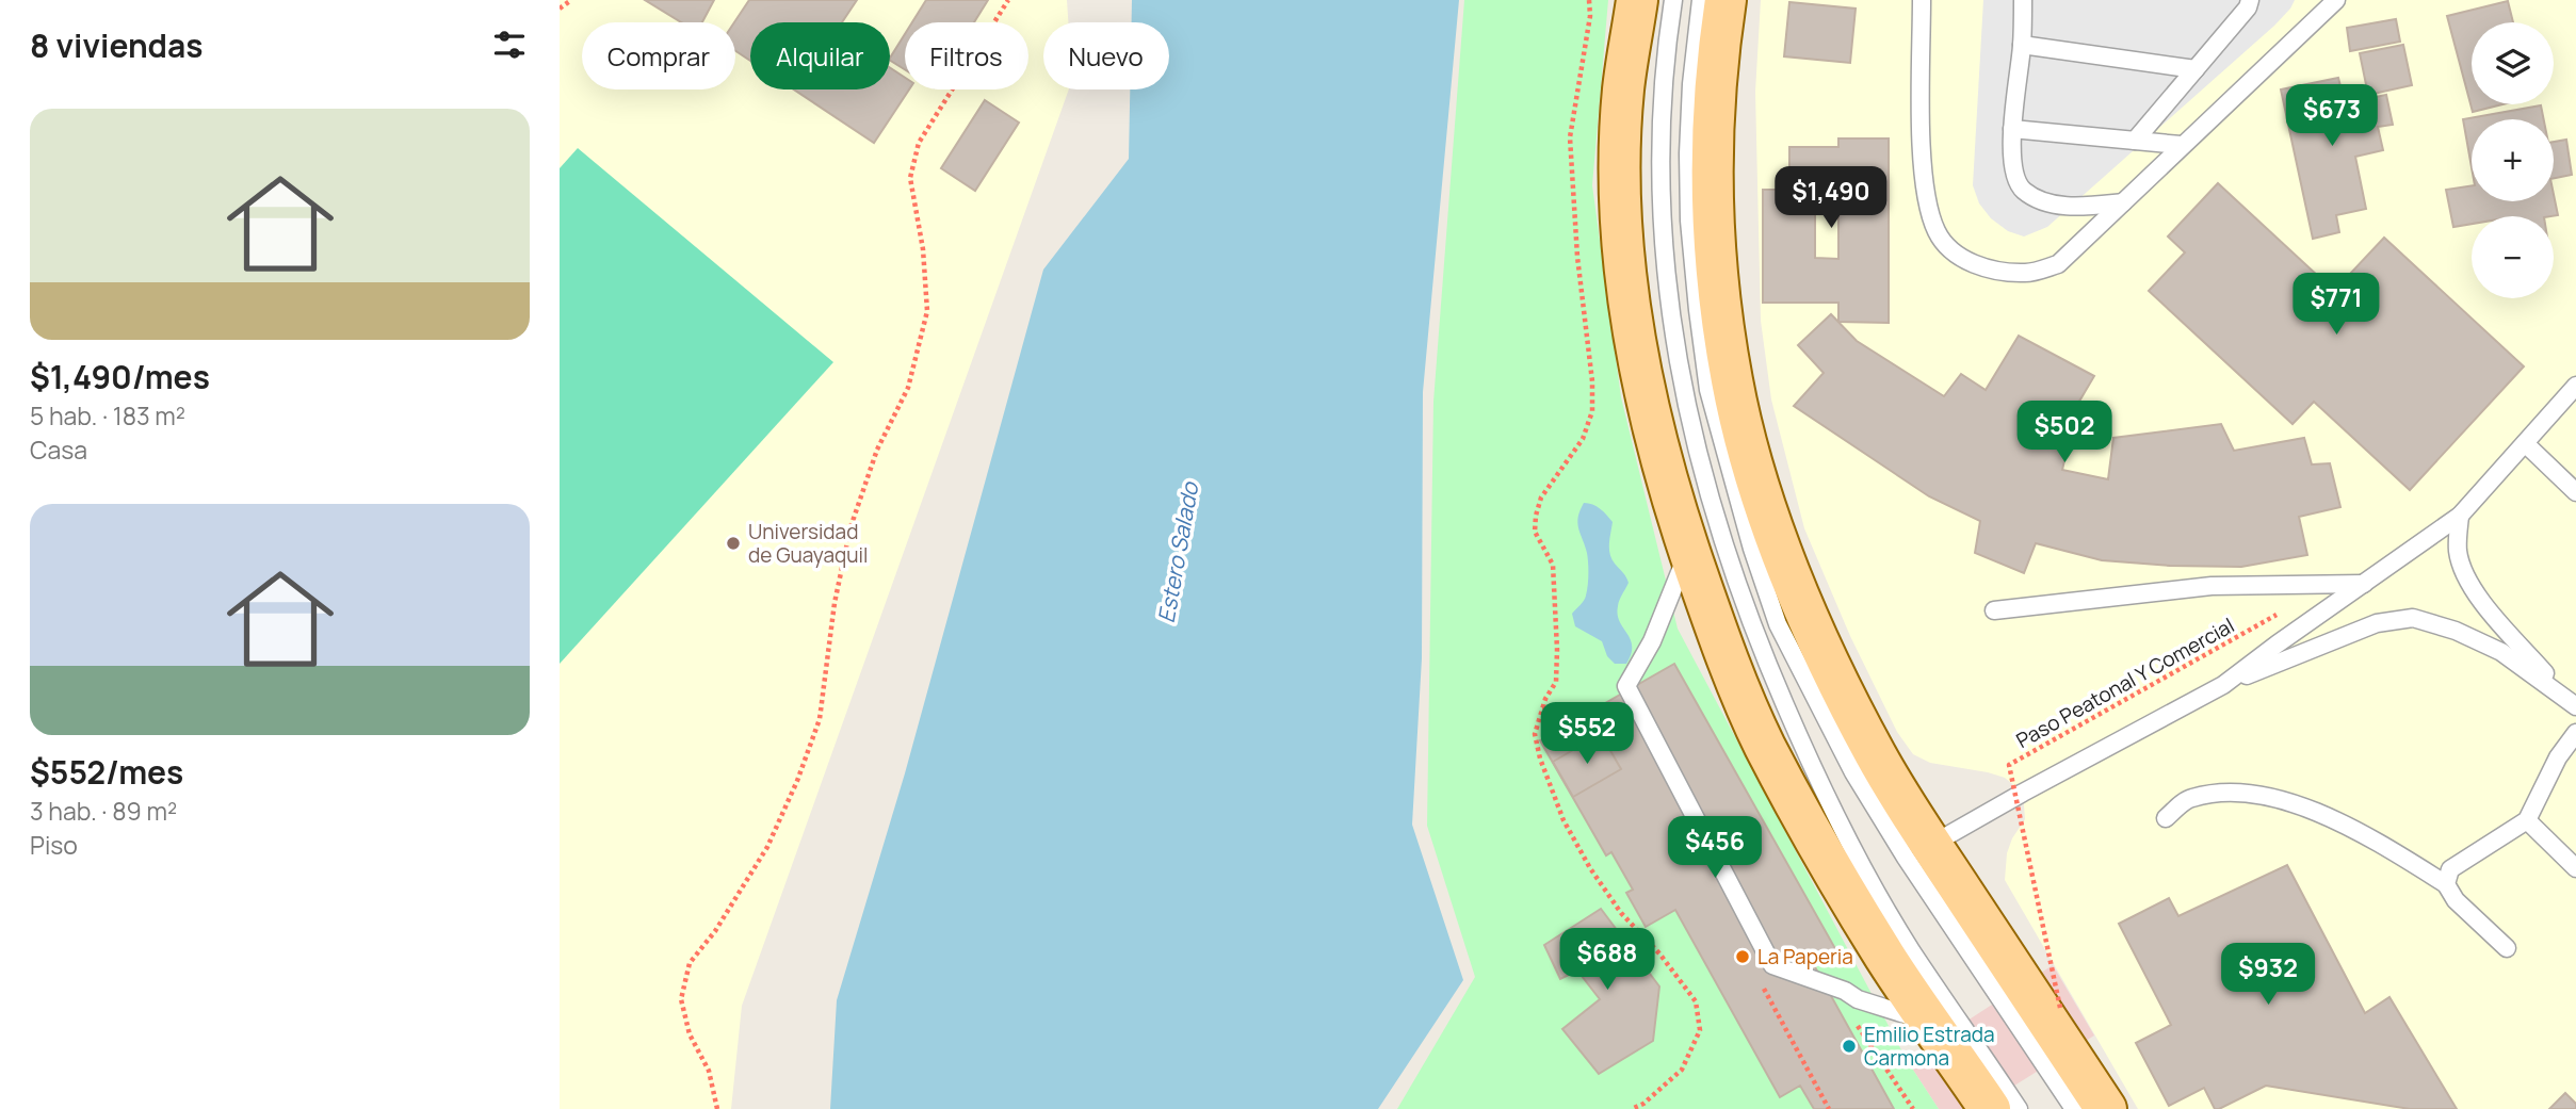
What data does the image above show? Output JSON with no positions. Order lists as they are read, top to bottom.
{
  "streets": {
    "path": ["Paso Peatonal Y Comercial"]
  },
  "water": ["Estero Salado"],
  "places": ["Universidad de Guayaquil", "La Paperia", "Emilio Estrada Carmona"],
  "page": {
    "heading": "8 viviendas",
    "map_buttons": ["+", "−"],
    "chip": [
      "Comprar",
      "Alquilar",
      "Filtros",
      "Nuevo"
    ],
    "price": [
      "$673",
      "$1,490",
      "$771",
      "$502",
      "$552",
      "$456",
      "$688",
      "$932"
    ],
    "list": [
      {
        "name": "$1,490/mes",
        "note": "5 hab. · 183 m² · Casa"
      },
      {
        "name": "$552/mes",
        "note": "3 hab. · 89 m² · Piso"
      }
    ]
  }
}
